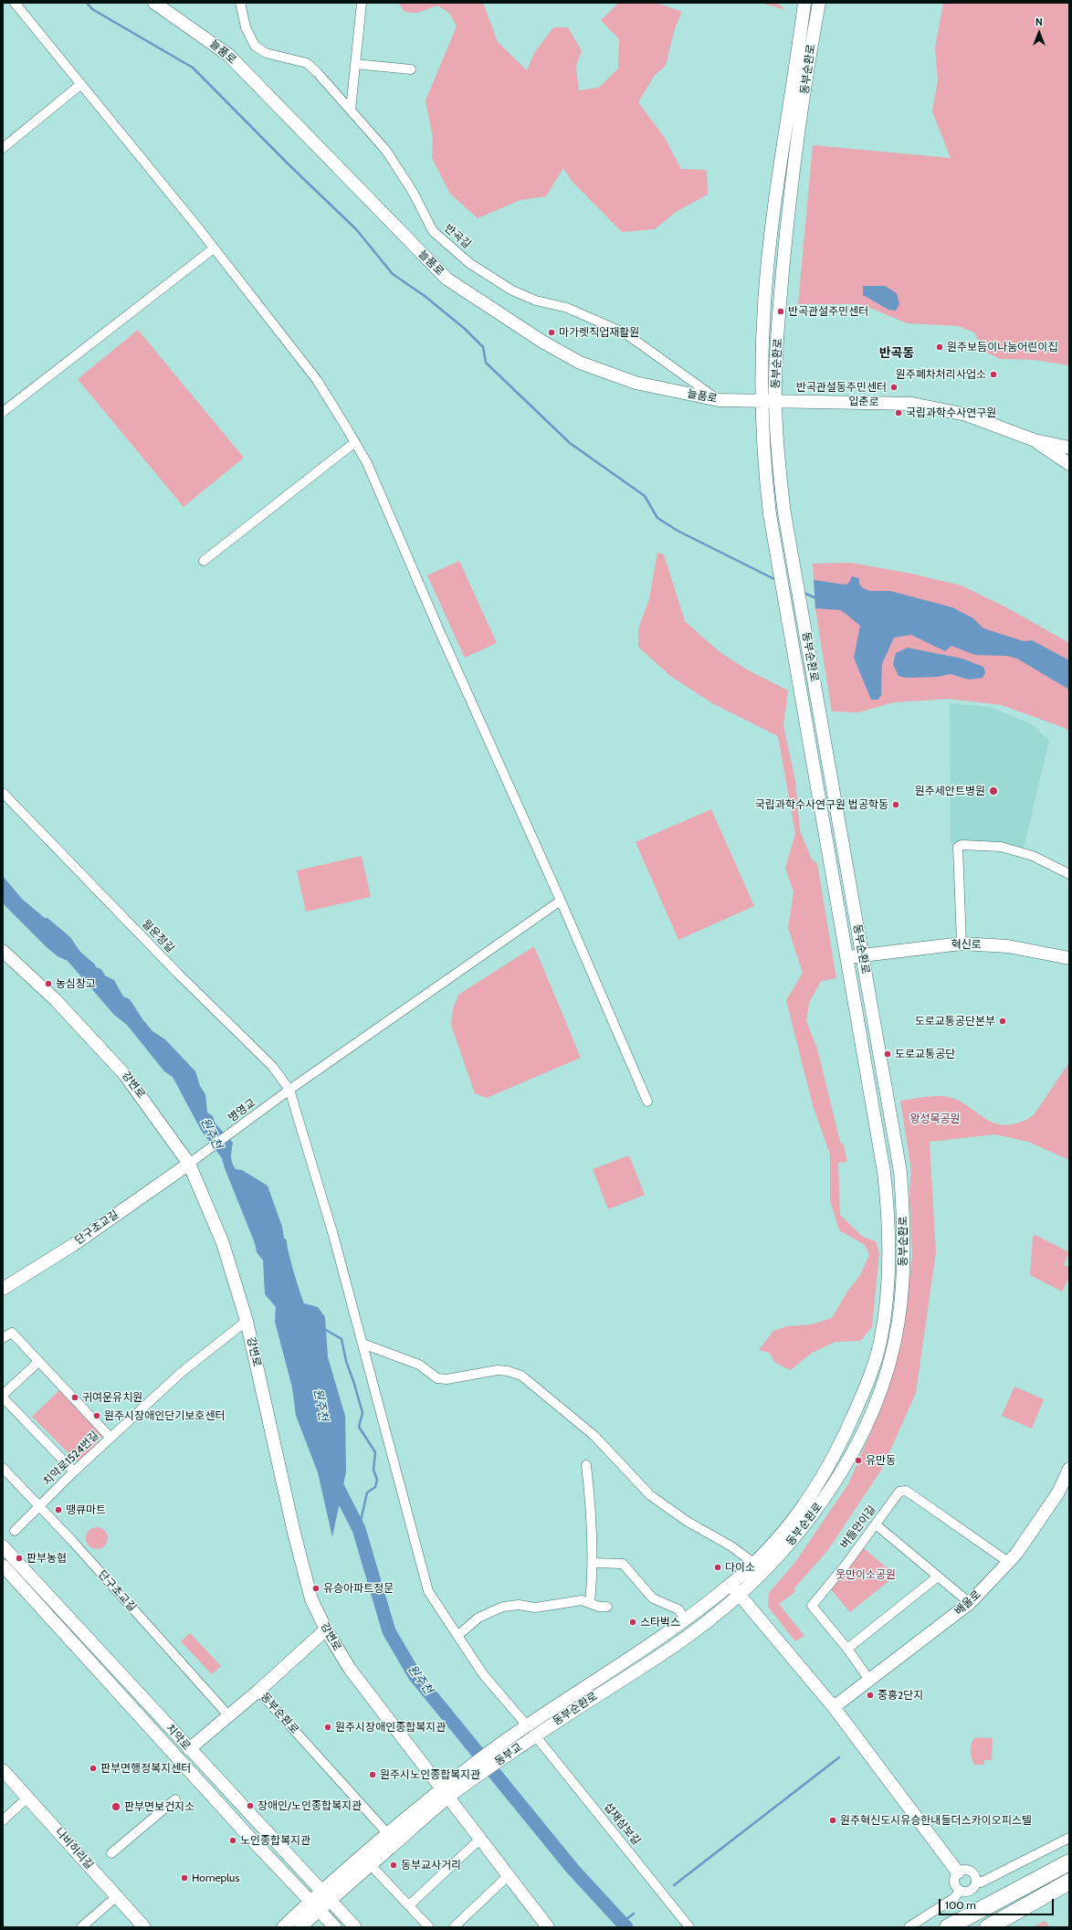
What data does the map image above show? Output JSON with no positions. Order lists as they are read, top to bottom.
{
  "streets": {
    "street": [
      "늘품로",
      "동부순환로",
      "반곡길",
      "입춘로",
      "월운정길",
      "혁신로",
      "강변로",
      "병영교",
      "단구초교길",
      "치악로1524번길",
      "버들만이길",
      "배울로",
      "치악로",
      "동부교",
      "섭재삼보길",
      "나비허리길"
    ]
  },
  "crossings": [
    ["늘품로", "동부순환로"],
    ["늘품로", "반곡길"],
    ["늘품로", "입춘로"],
    ["동부순환로", "입춘로"],
    ["동부순환로", "혁신로"],
    ["동부순환로", "동부교"],
    ["동부순환로", "섭재삼보길"],
    ["월운정길", "병영교"],
    ["강변로", "병영교"],
    ["강변로", "단구초교길"],
    ["강변로", "치악로1524번길"],
    ["강변로", "동부교"],
    ["병영교", "단구초교길"],
    ["단구초교길", "치악로1524번길"],
    ["버들만이길", "배울로"],
    ["동부교", "섭재삼보길"]
  ],
  "districts": ["반곡동"],
  "water": ["원주천"],
  "parks": ["왕성목공원", "웃만이소공원"],
  "places": [
    "반곡관설주민센터",
    "마가렛직업재활원",
    "원주보듬이나눔어린이집",
    "원주폐차처리사업소",
    "반곡관설동주민센터",
    "국립과학수사연구원",
    "원주세안트병원",
    "국립과학수사연구원 법공학동",
    "농심창고",
    "도로교통공단본부",
    "도로교통공단",
    "귀여운유치원",
    "원주시장애인단기보호센터",
    "유만동",
    "땡큐마트",
    "판부농협",
    "다이소",
    "유승아파트정문",
    "스타벅스",
    "중흥2단지",
    "원주시장애인종합복지관",
    "판부면행정복지센터",
    "원주시노인종합복지관",
    "장애인/노인종합복지관",
    "판부면보건지소",
    "원주혁신도시유승한내들더스카이오피스텔",
    "노인종합복지관",
    "동부교사거리",
    "Homeplus"
  ],
  "scale_bar": "100 m",
  "north": "top"
}
